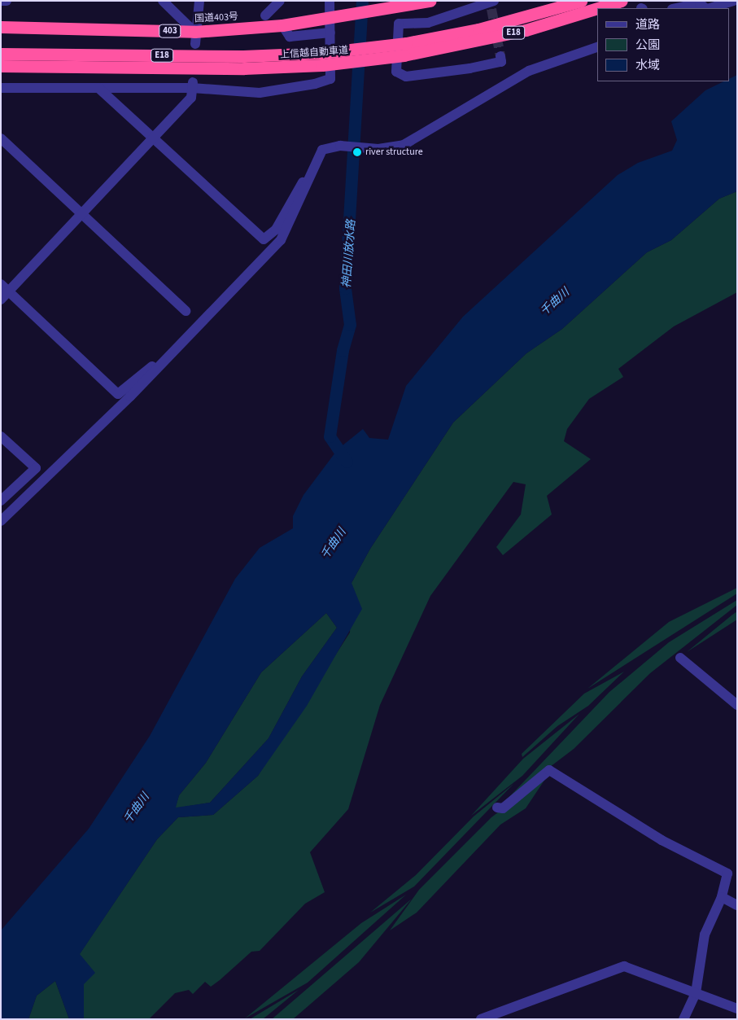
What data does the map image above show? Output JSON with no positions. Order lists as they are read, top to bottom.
{
  "streets": {
    "highway": [
      "国道403号",
      "403",
      "E18",
      "上信越自動車道"
    ]
  },
  "water": ["神田川放水路", "千曲川"],
  "places": ["river structure"],
  "legend": ["道路", "公園", "水域"]
}
